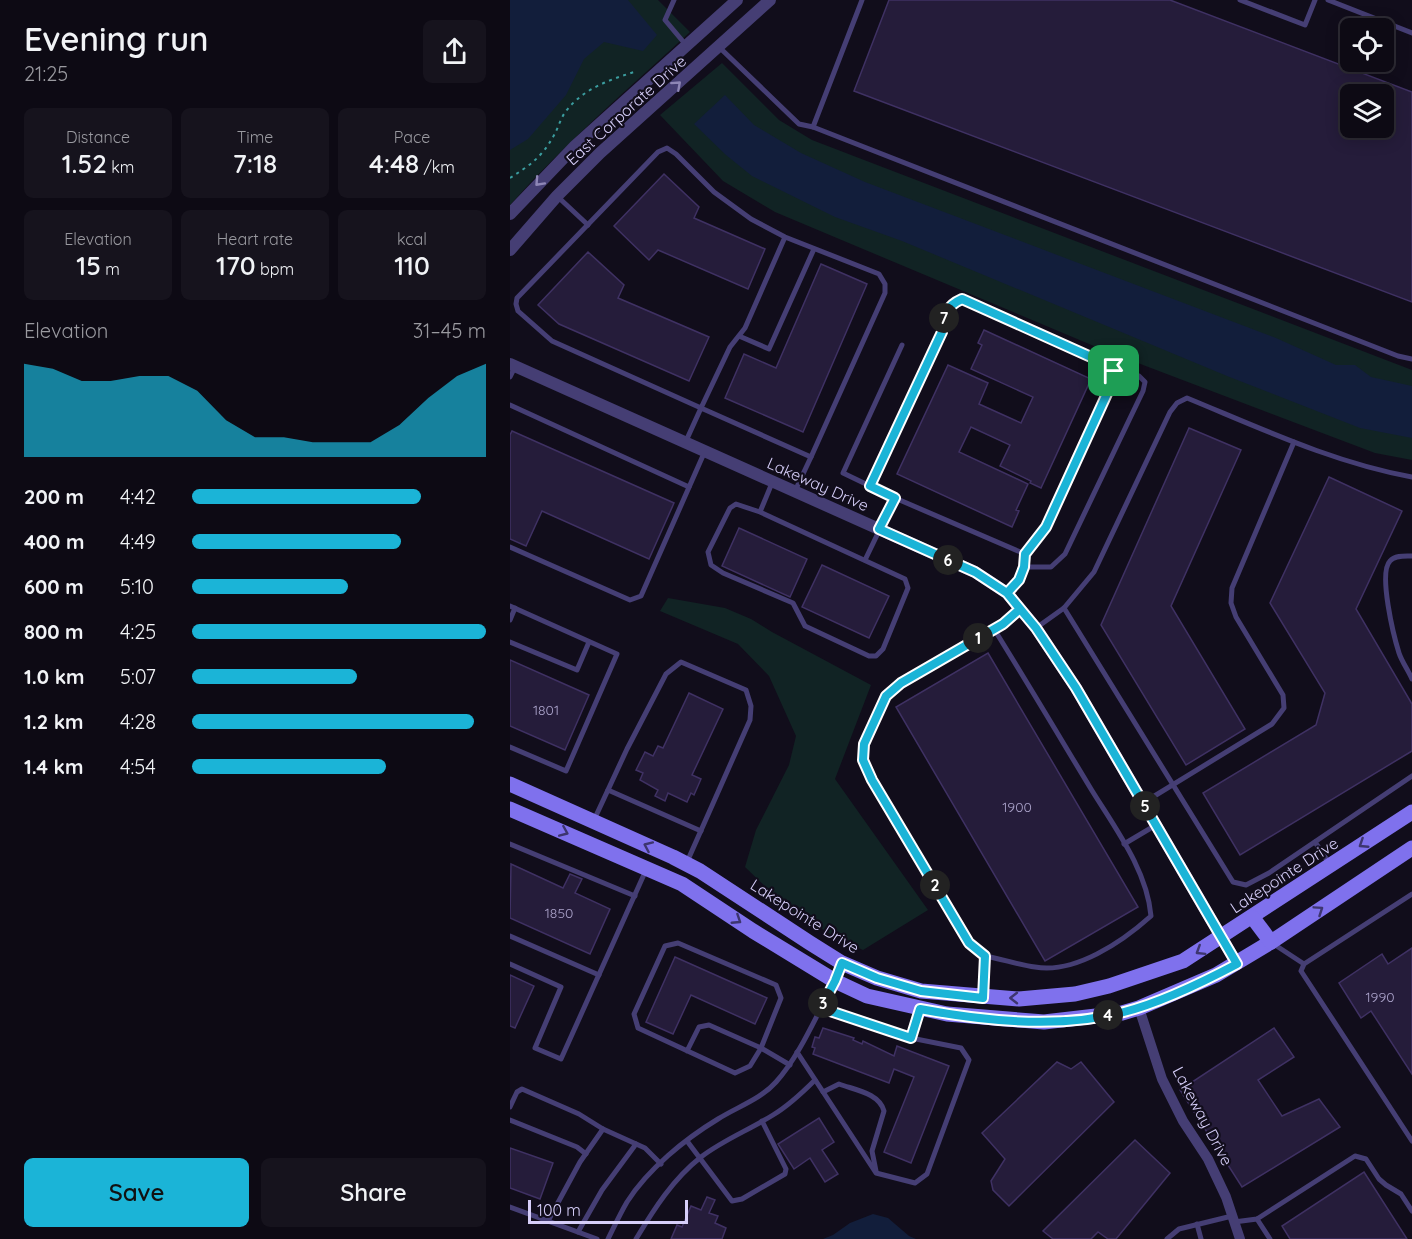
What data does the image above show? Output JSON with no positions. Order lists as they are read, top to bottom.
{
  "streets": {
    "main road": ["Lakepointe Drive"],
    "street": ["East Corporate Drive", "Lakeway Drive"]
  },
  "crossings": [
    ["Lakeway Drive", "Lakepointe Drive"]
  ],
  "house_numbers": [
    "1801",
    "1900",
    "1850",
    "1990"
  ],
  "scale_bar": "100 m",
  "page": {
    "heading": ["Evening run", "21:25"],
    "stats": [
      ["Distance", "1.52 km"],
      ["Time", "7:18"],
      ["Pace", "4:48 /km"],
      ["Elevation", "15 m"],
      ["Heart rate", "170 bpm"],
      ["kcal", "110"]
    ],
    "pins": [
      "7",
      "6",
      "1",
      "5",
      "2",
      "3",
      "4"
    ],
    "chart": ["Elevation", "31–45 m"],
    "list": [
      {
        "name": "200 m",
        "note": "4:42"
      },
      {
        "name": "400 m",
        "note": "4:49"
      },
      {
        "name": "600 m",
        "note": "5:10"
      },
      {
        "name": "800 m",
        "note": "4:25"
      },
      {
        "name": "1.0 km",
        "note": "5:07"
      },
      {
        "name": "1.2 km",
        "note": "4:28"
      },
      {
        "name": "1.4 km",
        "note": "4:54"
      }
    ],
    "buttons": ["Save", "Share"],
    "scale": "100 m"
  }
}
